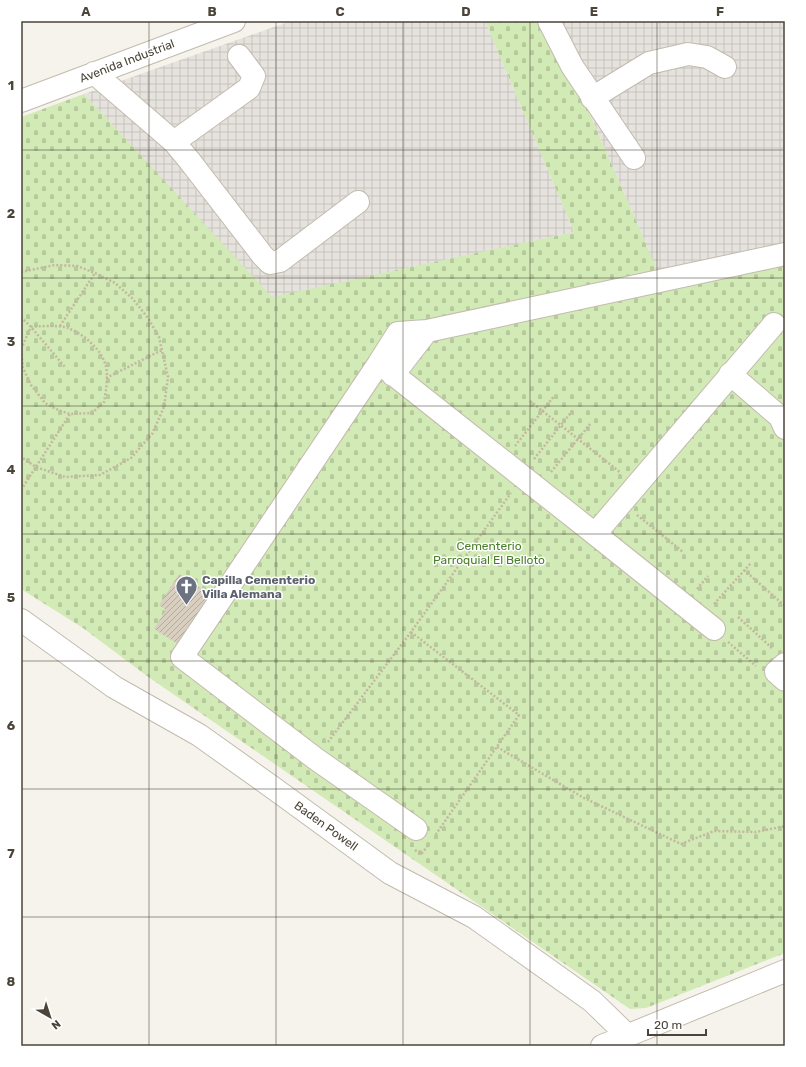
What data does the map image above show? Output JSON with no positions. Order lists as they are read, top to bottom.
{
  "streets": {
    "street": ["Avenida Industrial", "Baden Powell"]
  },
  "parks": ["Cementerio Parroquial El Belloto"],
  "places": {
    "church": ["Capilla Cementerio Villa Alemana"]
  },
  "scale_bar": "20 m",
  "north": "bottom right",
  "grid": {
    "columns": [
      "A",
      "B",
      "C",
      "D",
      "E",
      "F"
    ],
    "rows": [
      "1",
      "2",
      "3",
      "4",
      "5",
      "6",
      "7",
      "8"
    ]
  }
}
